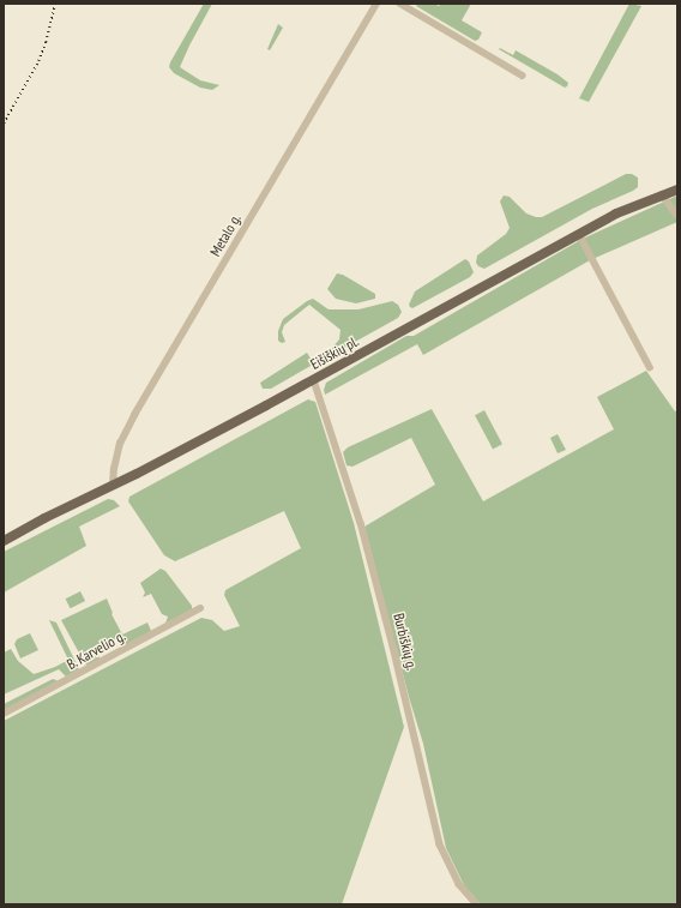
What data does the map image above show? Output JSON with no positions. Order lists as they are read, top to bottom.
{
  "streets": {
    "main road": ["Eišiškių pl."],
    "street": ["Metalo g.", "Burbiškių g.", "B. Karvelio g."]
  },
  "crossings": [
    ["Metalo g.", "Eišiškių pl."],
    ["Eišiškių pl.", "Burbiškių g."]
  ]
}
